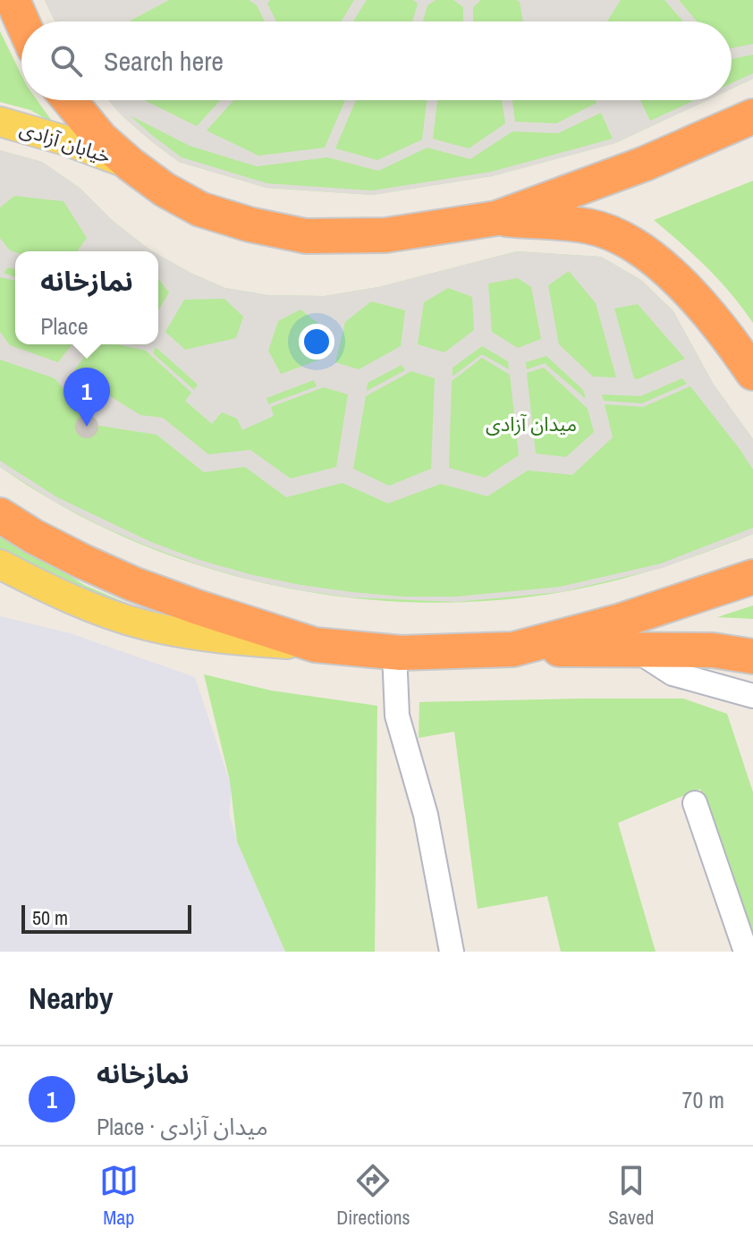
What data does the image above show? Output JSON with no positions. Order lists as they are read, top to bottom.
{
  "streets": {
    "main road": ["خیابان آزادی"]
  },
  "parks": ["میدان آزادی"],
  "scale_bar": "50 m",
  "page": {
    "search": "Search here",
    "popup": ["نمازخانه", "Place"],
    "pins": "1",
    "scale": "50 m",
    "heading": "Nearby",
    "list": [
      {
        "mark": "1",
        "name": "نمازخانه",
        "note": "Place · میدان آزادی",
        "value": "70 m"
      }
    ],
    "nav": ["Map", "Directions", "Saved"]
  }
}
